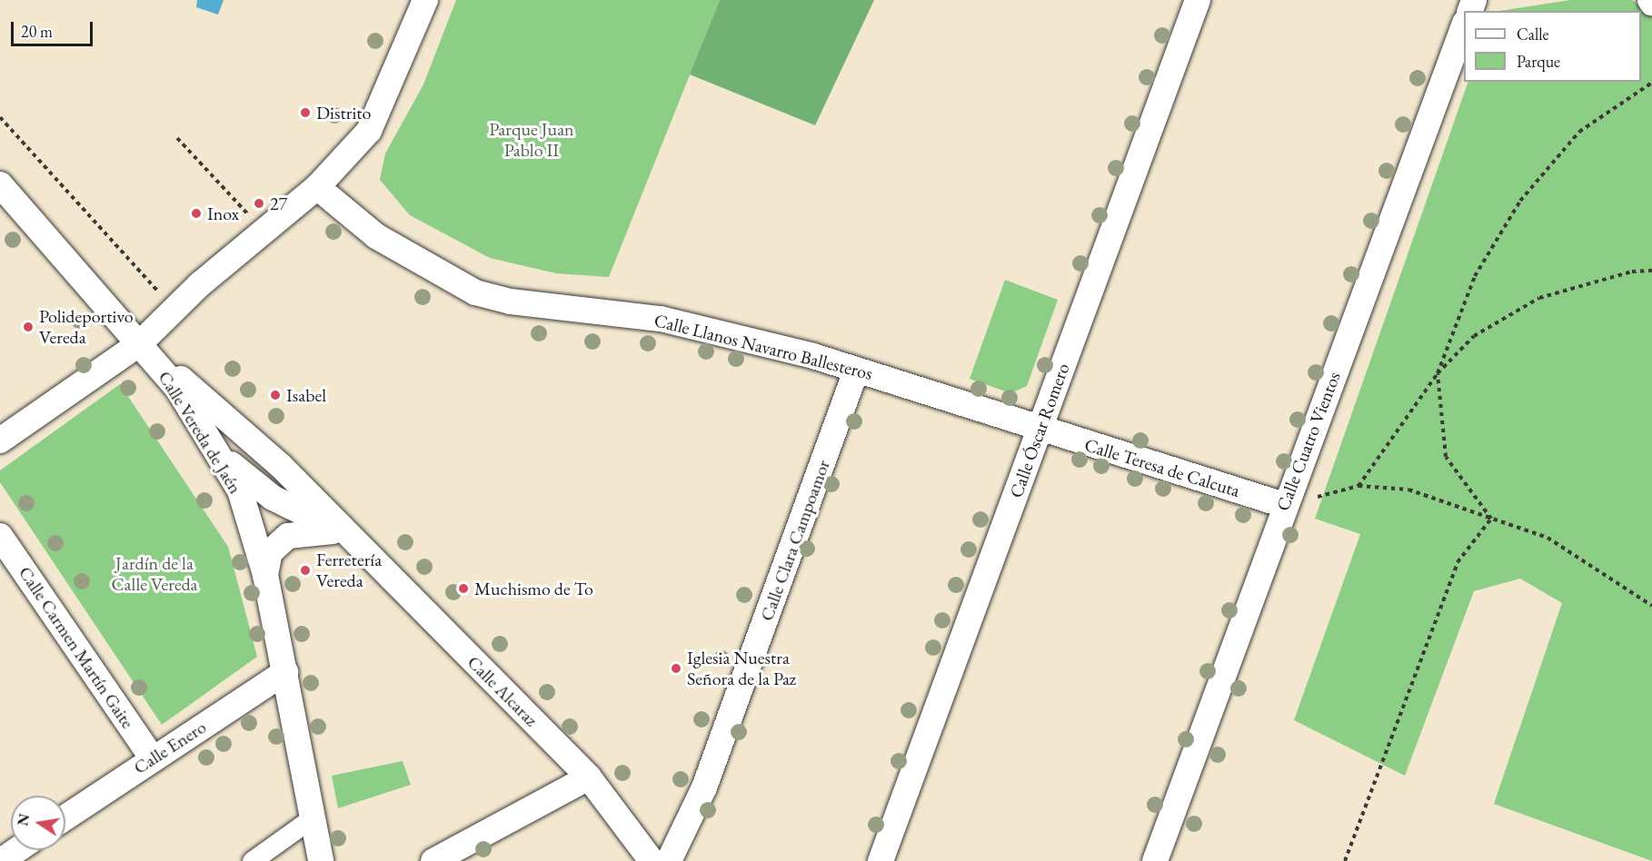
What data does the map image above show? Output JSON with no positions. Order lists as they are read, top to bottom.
{
  "streets": {
    "street": [
      "Calle Llanos Navarro Ballesteros",
      "Calle Óscar Romero",
      "Calle Vereda de Jaén",
      "Calle Cuatro Vientos",
      "Calle Teresa de Calcuta",
      "Calle Clara Campoamor",
      "Calle Carmen Martín Gaite",
      "Calle Alcaraz",
      "Calle Enero"
    ]
  },
  "crossings": [
    ["Calle Llanos Navarro Ballesteros", "Calle Óscar Romero"],
    ["Calle Llanos Navarro Ballesteros", "Calle Teresa de Calcuta"],
    ["Calle Llanos Navarro Ballesteros", "Calle Clara Campoamor"],
    ["Calle Óscar Romero", "Calle Teresa de Calcuta"],
    ["Calle Vereda de Jaén", "Calle Alcaraz"],
    ["Calle Vereda de Jaén", "Calle Enero"],
    ["Calle Cuatro Vientos", "Calle Teresa de Calcuta"],
    ["Calle Carmen Martín Gaite", "Calle Enero"]
  ],
  "parks": ["Parque Juan Pablo II", "Jardín de la Calle Vereda"],
  "places": [
    "Distrito",
    "27",
    "Inox",
    "Polideportivo Vereda",
    "Isabel",
    "Ferretería Vereda",
    "Muchismo de To",
    "Iglesia Nuestra Señora de la Paz"
  ],
  "legend": ["Calle", "Parque"],
  "scale_bar": "20 m",
  "north": "left"
}
